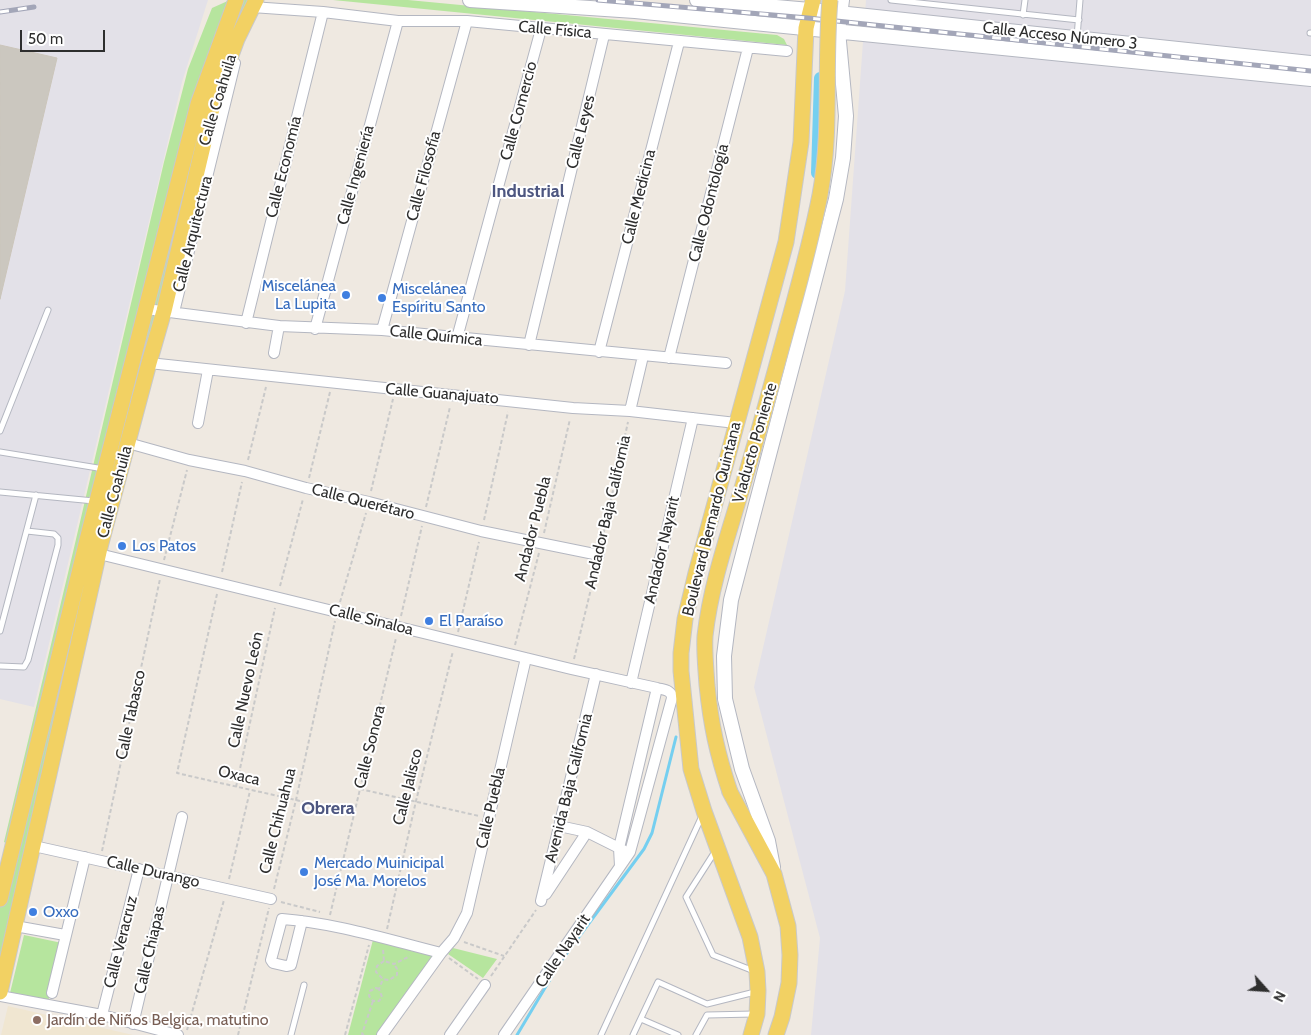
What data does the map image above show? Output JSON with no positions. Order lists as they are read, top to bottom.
{
  "streets": {
    "main road": ["Calle Coahuila", "Viaducto Poniente", "Boulevard Bernardo Quintana"],
    "street": [
      "Calle Física",
      "Calle Acceso Número 3",
      "Calle Comercio",
      "Calle Leyes",
      "Calle Economía",
      "Calle Ingeniería",
      "Calle Filosofía",
      "Calle Medicina",
      "Calle Odontología",
      "Calle Química",
      "Calle Guanajuato",
      "Calle Querétaro",
      "Andador Nayarit",
      "Calle Sinaloa",
      "Avenida Baja California",
      "Calle Puebla",
      "Calle Durango",
      "Calle Veracruz",
      "Calle Chiapas",
      "Calle Nayarit"
    ],
    "path": [
      "Andador Baja California",
      "Andador Puebla",
      "Calle Nuevo León",
      "Calle Tabasco",
      "Calle Sonora",
      "Oxaca",
      "Calle Jalisco",
      "Calle Chihuahua"
    ]
  },
  "crossings": [
    ["Calle Física", "Calle Acceso Número 3"],
    ["Calle Física", "Calle Comercio"],
    ["Calle Física", "Calle Leyes"],
    ["Calle Física", "Calle Economía"],
    ["Calle Física", "Calle Ingeniería"],
    ["Calle Física", "Calle Filosofía"],
    ["Calle Física", "Calle Medicina"],
    ["Calle Física", "Calle Odontología"],
    ["Calle Física", "Boulevard Bernardo Quintana"],
    ["Calle Acceso Número 3", "Boulevard Bernardo Quintana"],
    ["Calle Coahuila", "Calle Química"],
    ["Calle Coahuila", "Calle Guanajuato"],
    ["Calle Coahuila", "Calle Querétaro"],
    ["Calle Coahuila", "Calle Sinaloa"],
    ["Calle Coahuila", "Calle Durango"],
    ["Calle Comercio", "Calle Química"],
    ["Calle Leyes", "Calle Química"],
    ["Calle Economía", "Calle Química"],
    ["Calle Ingeniería", "Calle Química"],
    ["Calle Filosofía", "Calle Química"],
    ["Calle Medicina", "Calle Química"],
    ["Calle Odontología", "Calle Química"],
    ["Calle Guanajuato", "Andador Baja California"],
    ["Calle Guanajuato", "Boulevard Bernardo Quintana"],
    ["Calle Guanajuato", "Andador Puebla"],
    ["Calle Guanajuato", "Andador Nayarit"],
    ["Calle Querétaro", "Andador Baja California"],
    ["Calle Querétaro", "Andador Puebla"],
    ["Calle Querétaro", "Calle Tabasco"],
    ["Andador Baja California", "Calle Sinaloa"],
    ["Andador Puebla", "Calle Sinaloa"],
    ["Andador Nayarit", "Calle Sinaloa"],
    ["Calle Sinaloa", "Calle Nuevo León"],
    ["Calle Sinaloa", "Calle Tabasco"],
    ["Calle Sinaloa", "Calle Sonora"],
    ["Calle Sinaloa", "Oxaca"],
    ["Calle Sinaloa", "Calle Jalisco"],
    ["Calle Sinaloa", "Avenida Baja California"],
    ["Calle Sinaloa", "Calle Puebla"],
    ["Calle Sinaloa", "Calle Chihuahua"],
    ["Calle Sinaloa", "Calle Nayarit"],
    ["Calle Nuevo León", "Oxaca"],
    ["Calle Tabasco", "Calle Durango"],
    ["Calle Sonora", "Oxaca"],
    ["Oxaca", "Calle Chihuahua"],
    ["Calle Chihuahua", "Calle Durango"],
    ["Calle Durango", "Calle Veracruz"],
    ["Calle Durango", "Calle Chiapas"]
  ],
  "districts": ["Industrial", "Obrera"],
  "places": [
    "Miscelánea La Lupita",
    "Miscelánea Espíritu Santo",
    "Los Patos",
    "El Paraíso",
    "Mercado Muinicipal José Ma. Morelos",
    "Oxxo",
    "Jardín de Niños Belgica, matutino"
  ],
  "scale_bar": "50 m",
  "north": "bottom right"
}
